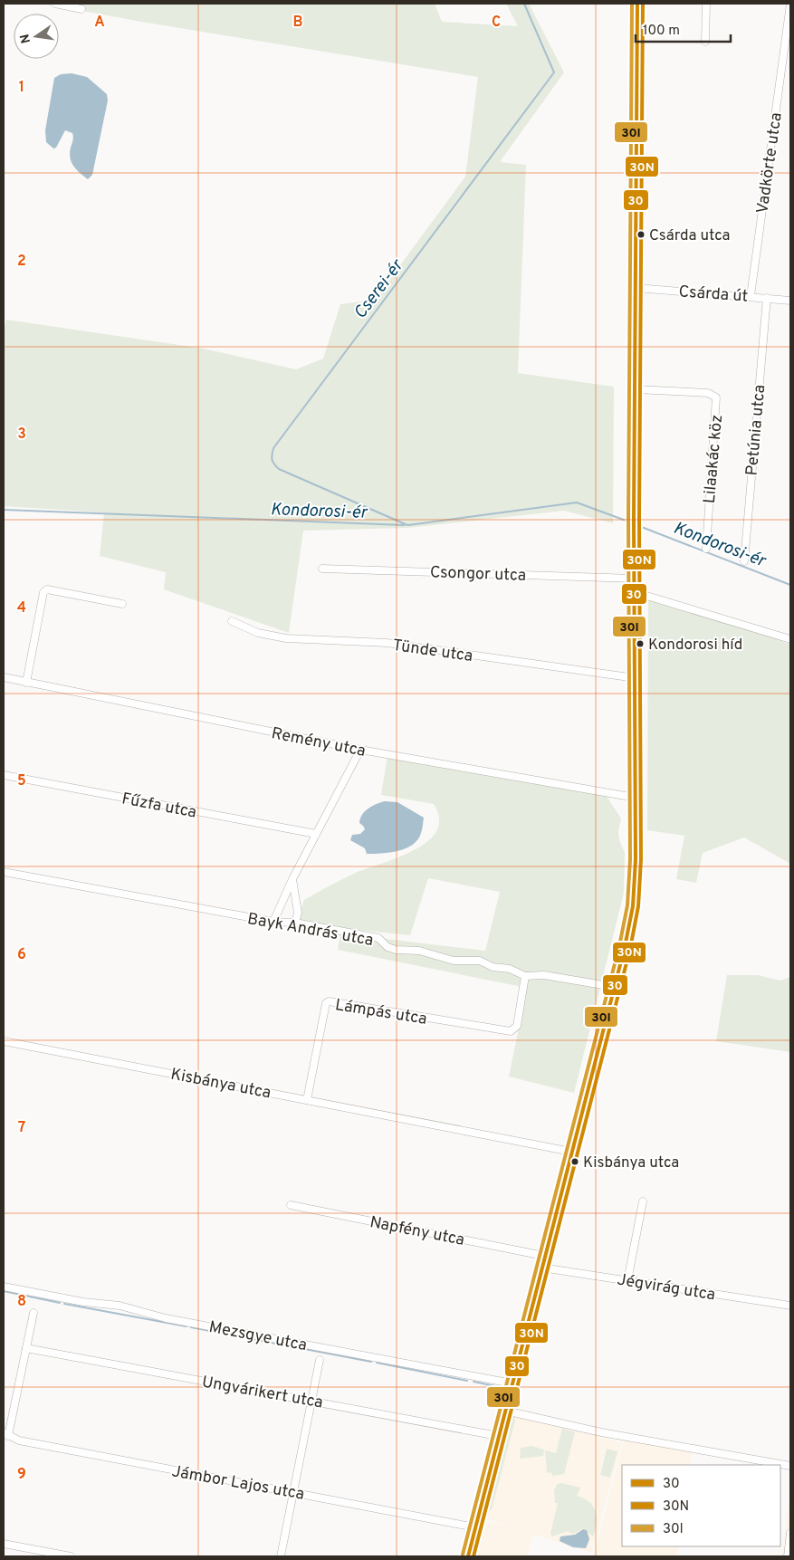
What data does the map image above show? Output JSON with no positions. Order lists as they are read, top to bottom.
{
  "streets": {
    "street": [
      "Vadkörte utca",
      "Csárda út",
      "Petúnia utca",
      "Lilaakác köz",
      "Csongor utca",
      "Tünde utca",
      "Remény utca",
      "Fűzfa utca",
      "Bayk András utca",
      "Lámpás utca",
      "Kisbánya utca",
      "Napfény utca",
      "Jégvirág utca",
      "Mezsgye utca",
      "Ungvárikert utca",
      "Jámbor Lajos utca"
    ]
  },
  "crossings": [
    ["Vadkörte utca", "Csárda út"],
    ["Csárda út", "Petúnia utca"],
    ["Bayk András utca", "Lámpás utca"],
    ["Lámpás utca", "Kisbánya utca"]
  ],
  "water": ["Cserei-ér", "Kondorosi-ér"],
  "places": ["Csárda utca", "Kondorosi híd", "Kisbánya utca"],
  "lines": ["transit line 30", "transit line 30N", "transit line 30I"],
  "legend": ["30", "30N", "30I"],
  "scale_bar": "100 m",
  "north": "left",
  "grid": {
    "columns": ["A", "B", "C"],
    "rows": [
      "1",
      "2",
      "3",
      "4",
      "5",
      "6",
      "7",
      "8",
      "9"
    ]
  }
}
